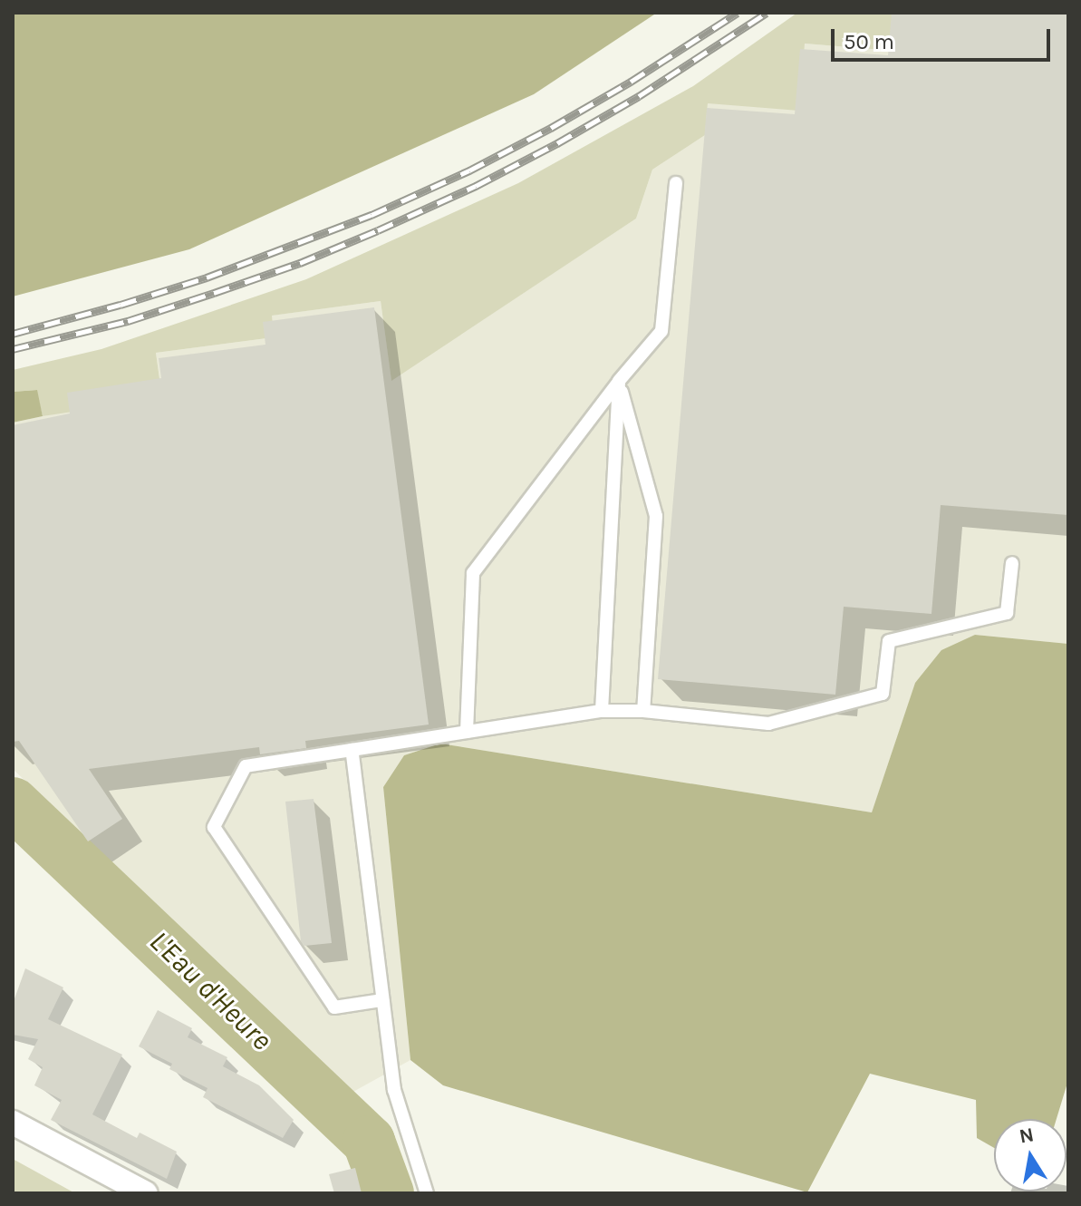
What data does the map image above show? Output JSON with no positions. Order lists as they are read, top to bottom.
{
  "water": ["L'Eau d'Heure"],
  "scale_bar": "50 m",
  "north": "top"
}
